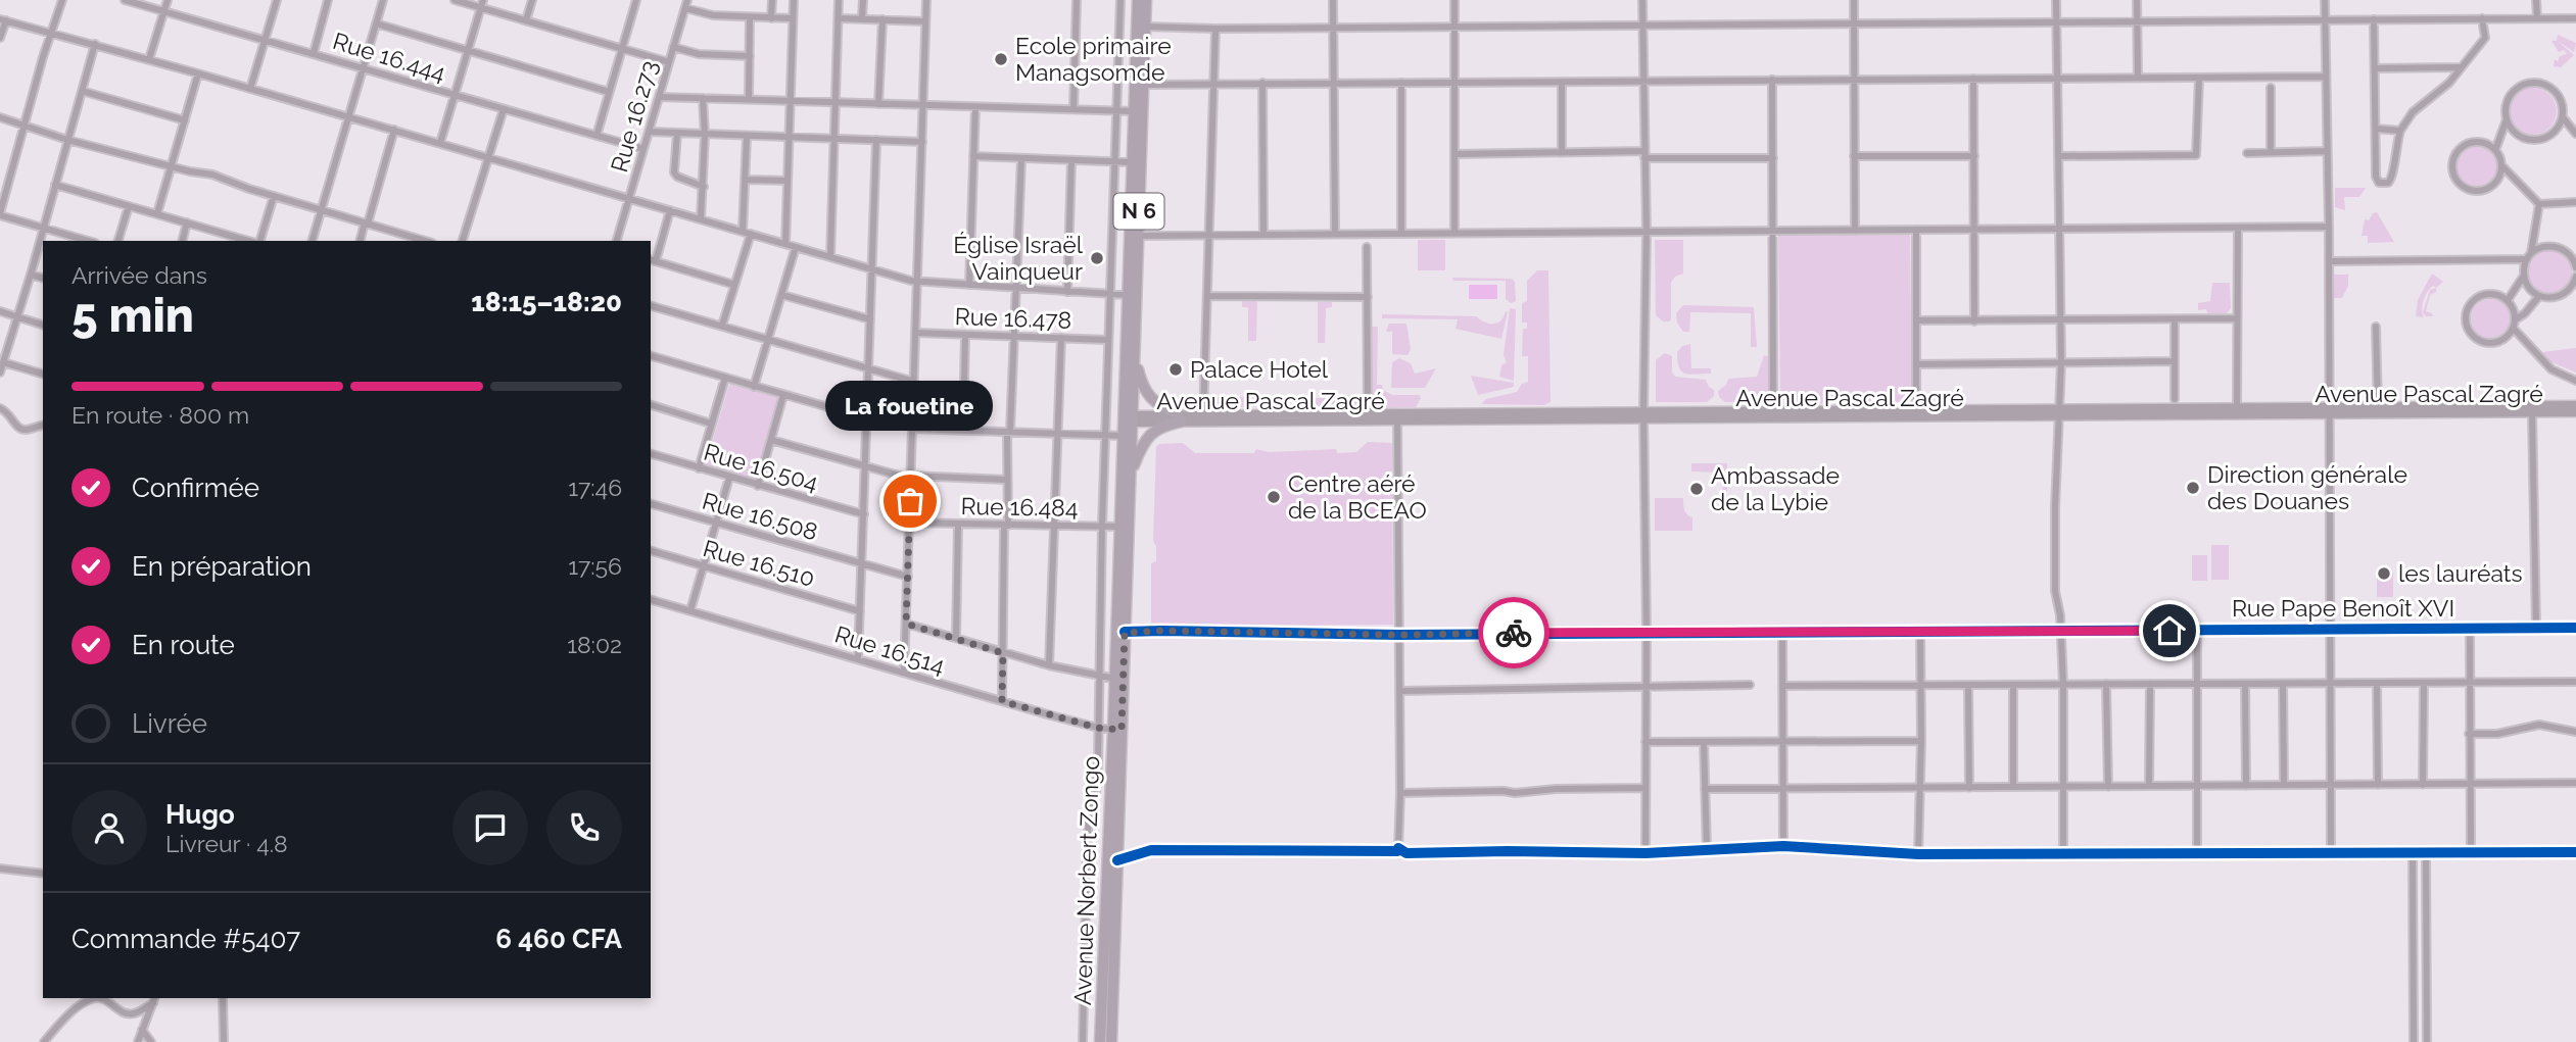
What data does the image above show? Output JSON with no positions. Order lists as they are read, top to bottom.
{
  "streets": {
    "main road": ["N 6", "Avenue Pascal Zagré", "Avenue Norbert Zongo"],
    "street": [
      "Rue 16.444",
      "Rue 16.273",
      "Rue 16.478",
      "Rue 16.504",
      "Rue 16.484",
      "Rue 16.508",
      "Rue 16.510",
      "Rue Pape Benoît XVI",
      "Rue 16.514"
    ]
  },
  "crossings": [
    ["Rue 16.444", "Rue 16.273"],
    ["N 6", "Avenue Pascal Zagré"],
    ["N 6", "Avenue Norbert Zongo"],
    ["Avenue Pascal Zagré", "Avenue Norbert Zongo"],
    ["Rue 16.484", "Avenue Norbert Zongo"],
    ["Rue Pape Benoît XVI", "Avenue Norbert Zongo"],
    ["Rue 16.514", "Avenue Norbert Zongo"]
  ],
  "places": [
    "Ecole primaire Managsomde",
    "Église Israël Vainqueur",
    "Palace Hotel",
    "Direction générale des Douanes",
    "Ambassade de la Lybie",
    "Centre aéré de la BCEAO",
    "La fouetine",
    "les lauréats"
  ],
  "page": {
    "heading": ["5 min", "Arrivée dans", "18:15–18:20"],
    "panel": [
      "Hugo",
      "Livreur · 4.8",
      "Commande #5407",
      "6 460 CFA"
    ],
    "bar": "En route · 800 m",
    "bubble": "La fouetine",
    "list": [
      ["Confirmée", "17:46"],
      ["En préparation", "17:56"],
      ["En route", "18:02"],
      "Livrée"
    ]
  }
}
